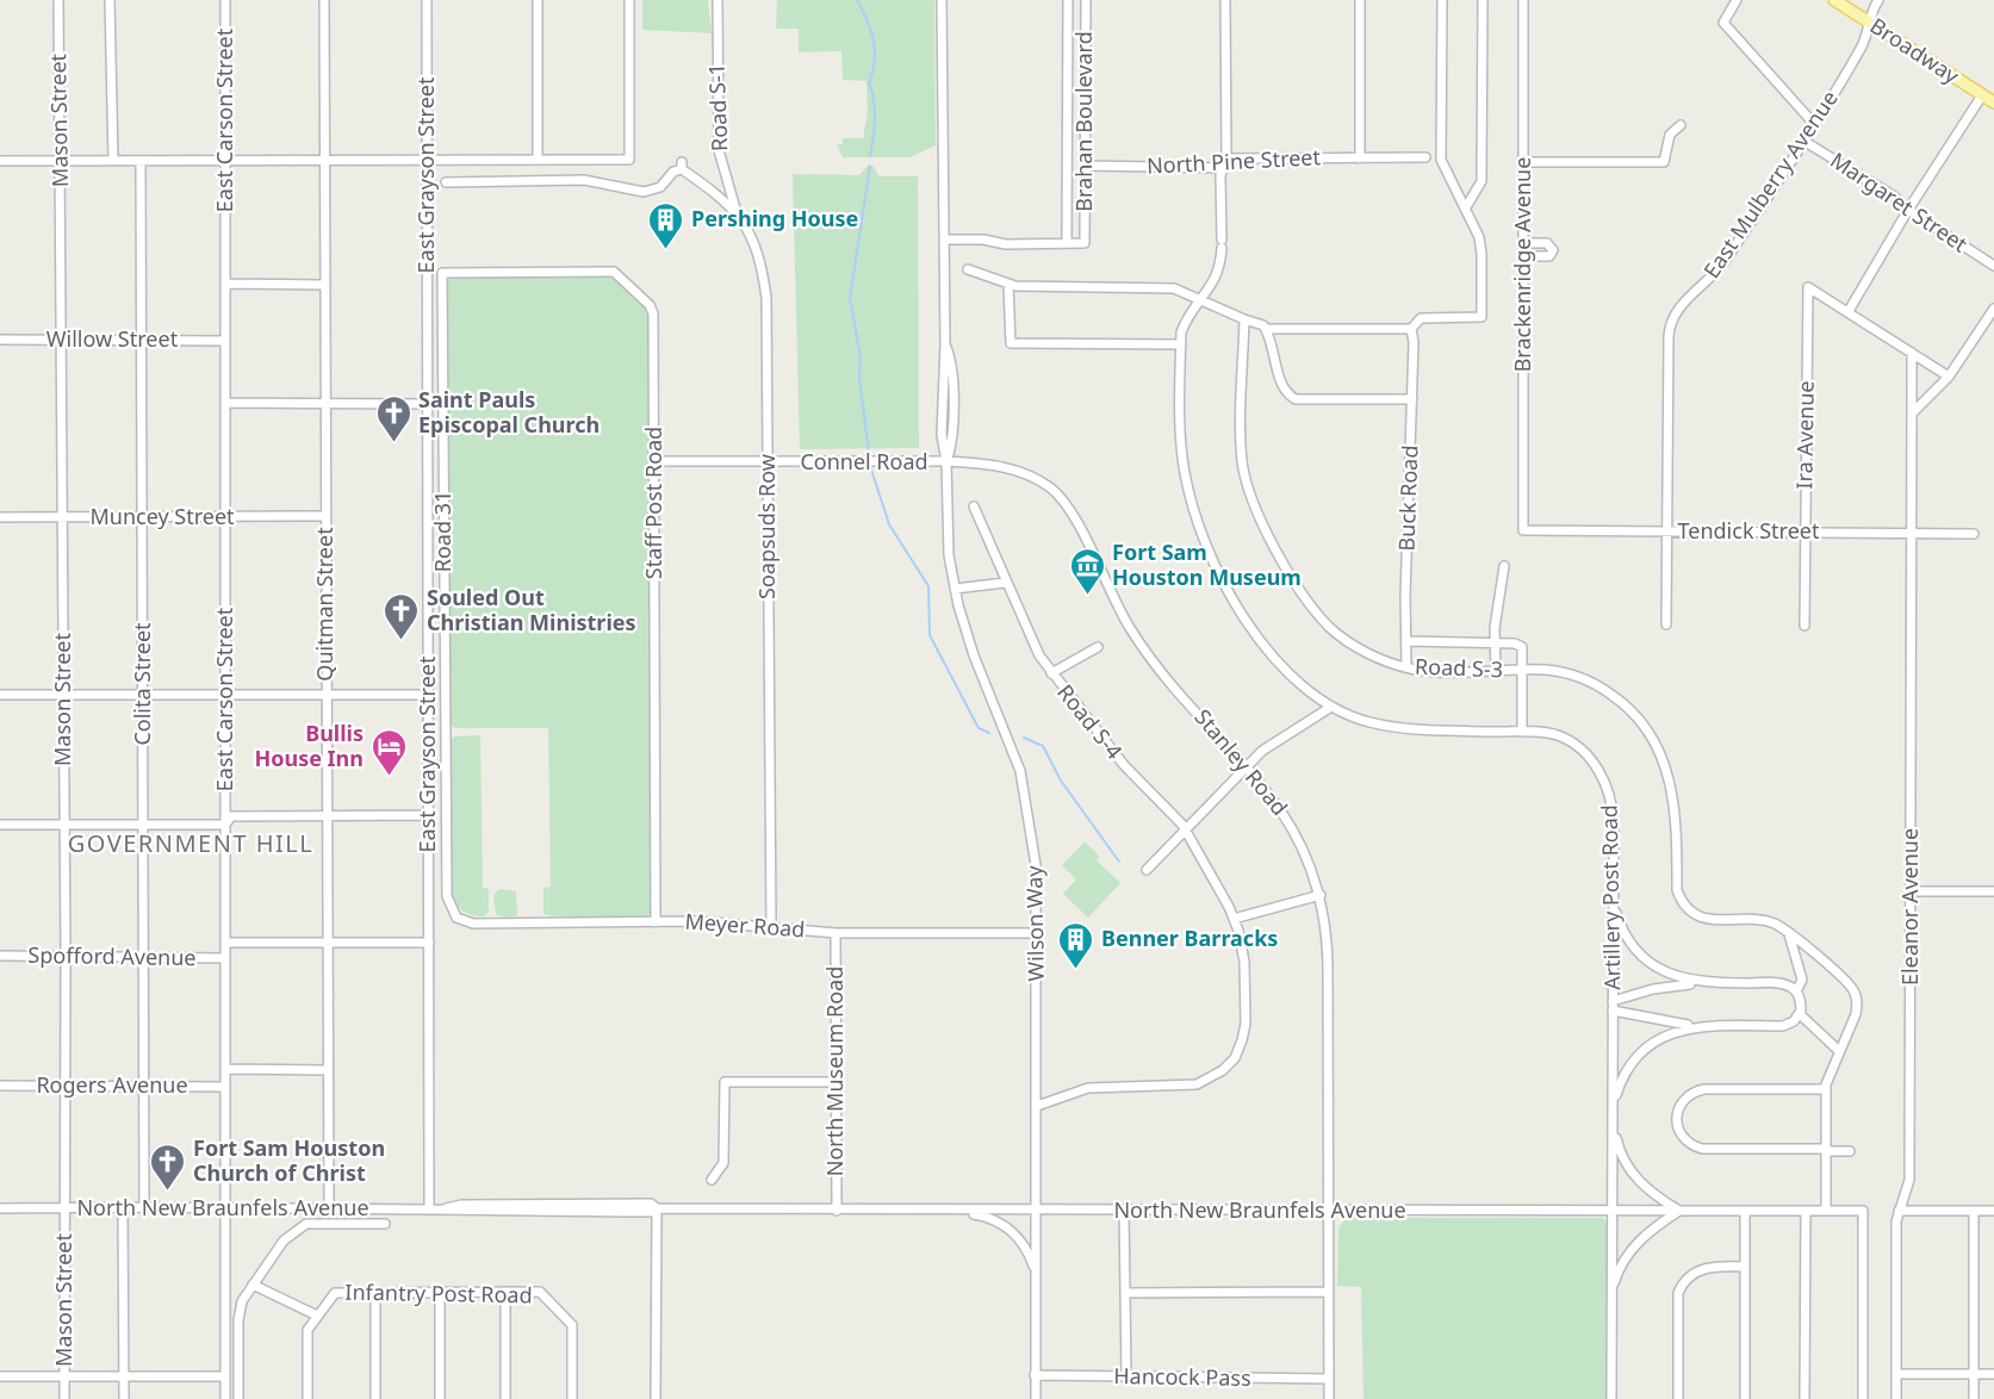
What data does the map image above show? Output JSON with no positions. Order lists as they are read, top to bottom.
{
  "streets": {
    "main road": ["Broadway"],
    "street": [
      "Road S-1",
      "Mason Street",
      "East Carson Street",
      "Brahan Boulevard",
      "North Pine Street",
      "East Grayson Street",
      "East Mulberry Avenue",
      "Margaret Street",
      "Brackenridge Avenue",
      "Willow Street",
      "Ira Avenue",
      "Connel Road",
      "Buck Road",
      "Staff Post Road",
      "Muncey Street",
      "Soapsuds Row",
      "Road 31",
      "Tendick Street",
      "Quitman Street",
      "Road S-3",
      "Colita Street",
      "Road S-4",
      "Stanley Road",
      "Artillery Post Road",
      "Eleanor Avenue",
      "Wilson Way",
      "Meyer Road",
      "Spofford Avenue",
      "North Museum Road",
      "Rogers Avenue",
      "North New Braunfels Avenue",
      "Infantry Post Road",
      "Hancock Pass"
    ]
  },
  "crossings": [
    ["Broadway", "East Mulberry Avenue"],
    ["Road S-1", "Soapsuds Row"],
    ["Mason Street", "Willow Street"],
    ["Mason Street", "Muncey Street"],
    ["Mason Street", "Spofford Avenue"],
    ["Mason Street", "Rogers Avenue"],
    ["Mason Street", "North New Braunfels Avenue"],
    ["East Carson Street", "Willow Street"],
    ["East Carson Street", "Muncey Street"],
    ["East Carson Street", "Spofford Avenue"],
    ["East Carson Street", "Rogers Avenue"],
    ["East Carson Street", "North New Braunfels Avenue"],
    ["Brahan Boulevard", "North Pine Street"],
    ["North Pine Street", "Artillery Post Road"],
    ["East Grayson Street", "Spofford Avenue"],
    ["East Grayson Street", "North New Braunfels Avenue"],
    ["East Mulberry Avenue", "Margaret Street"],
    ["East Mulberry Avenue", "Tendick Street"],
    ["Brackenridge Avenue", "Tendick Street"],
    ["Willow Street", "Colita Street"],
    ["Ira Avenue", "Tendick Street"],
    ["Connel Road", "Staff Post Road"],
    ["Connel Road", "Soapsuds Row"],
    ["Connel Road", "Stanley Road"],
    ["Connel Road", "Wilson Way"],
    ["Buck Road", "Road S-3"],
    ["Staff Post Road", "Road 31"],
    ["Staff Post Road", "Meyer Road"],
    ["Muncey Street", "Quitman Street"],
    ["Muncey Street", "Colita Street"],
    ["Soapsuds Row", "Meyer Road"],
    ["Road 31", "Meyer Road"],
    ["Tendick Street", "Eleanor Avenue"],
    ["Quitman Street", "Spofford Avenue"],
    ["Quitman Street", "North New Braunfels Avenue"],
    ["Road S-3", "North New Braunfels Avenue"],
    ["Colita Street", "Spofford Avenue"],
    ["Colita Street", "Rogers Avenue"],
    ["Colita Street", "North New Braunfels Avenue"],
    ["Road S-4", "Wilson Way"],
    ["Stanley Road", "Wilson Way"],
    ["Stanley Road", "North New Braunfels Avenue"],
    ["Stanley Road", "Hancock Pass"],
    ["Artillery Post Road", "North New Braunfels Avenue"],
    ["Wilson Way", "Meyer Road"],
    ["Wilson Way", "North New Braunfels Avenue"],
    ["Wilson Way", "Hancock Pass"],
    ["Meyer Road", "North Museum Road"],
    ["North Museum Road", "North New Braunfels Avenue"]
  ],
  "districts": ["GOVERNMENT HILL"],
  "places": {
    "building": ["Pershing House", "Benner Barracks"],
    "church": ["Saint Pauls Episcopal Church", "Souled Out Christian Ministries", "Fort Sam Houston Church of Christ"],
    "museum": ["Fort Sam Houston Museum"],
    "hotel": ["Bullis House Inn"]
  }
}
